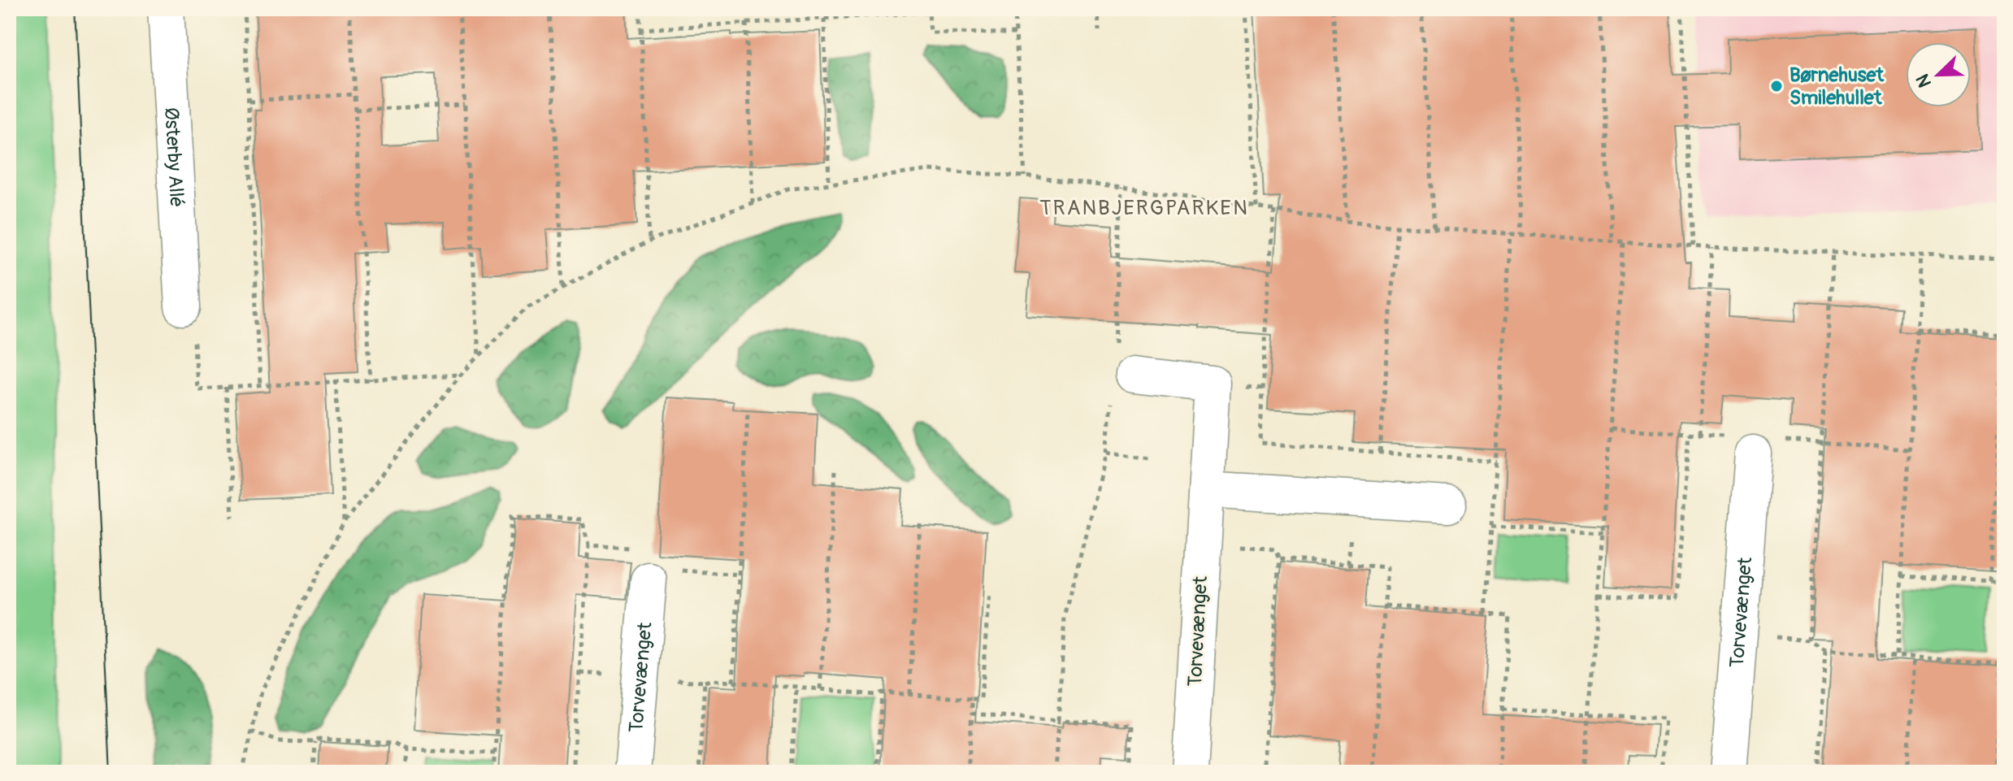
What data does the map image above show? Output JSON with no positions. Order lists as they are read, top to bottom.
{
  "streets": {
    "street": ["Østerby Allé", "Torvevænget"]
  },
  "districts": ["TRANBJERGPARKEN"],
  "places": ["Børnehuset Smilehullet"],
  "north": "bottom left"
}
